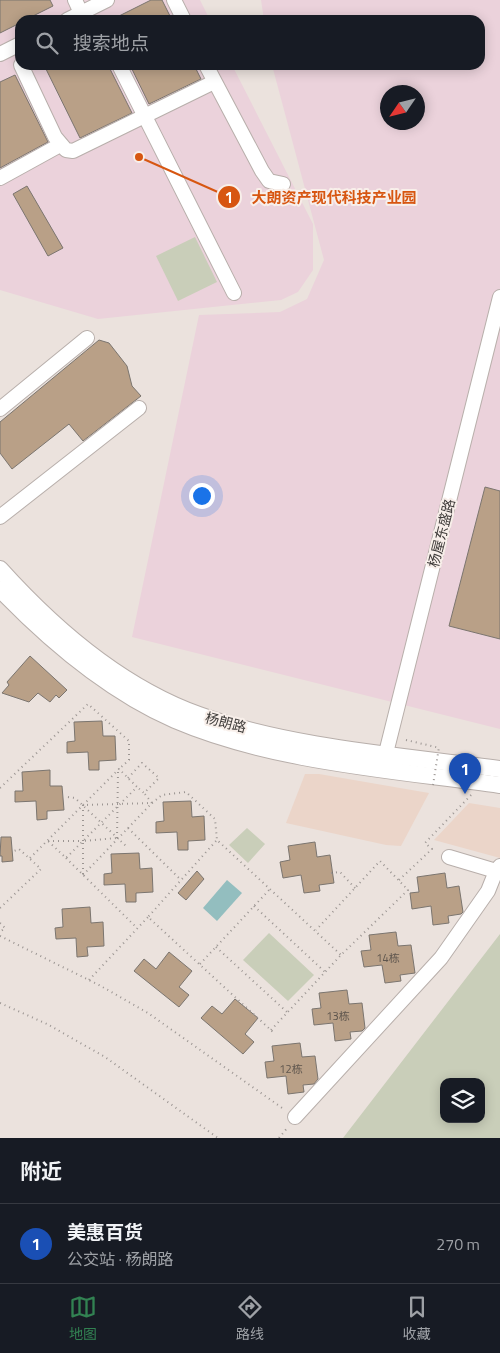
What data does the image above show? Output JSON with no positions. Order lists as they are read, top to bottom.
{
  "streets": {
    "main road": ["杨朗路"],
    "street": ["杨屋东盛路"]
  },
  "crossings": [
    ["杨屋东盛路", "杨朗路"]
  ],
  "places": ["大朗资产现代科技产业园"],
  "house_numbers": ["14栋", "13栋", "12栋"],
  "north": "bottom left",
  "page": {
    "search": "搜索地点",
    "pins": "1",
    "heading": "附近",
    "list": [
      {
        "mark": "1",
        "name": "美惠百货",
        "note": "公交站 · 杨朗路",
        "value": "270 m"
      }
    ],
    "nav": ["地图", "路线", "收藏"]
  }
}
